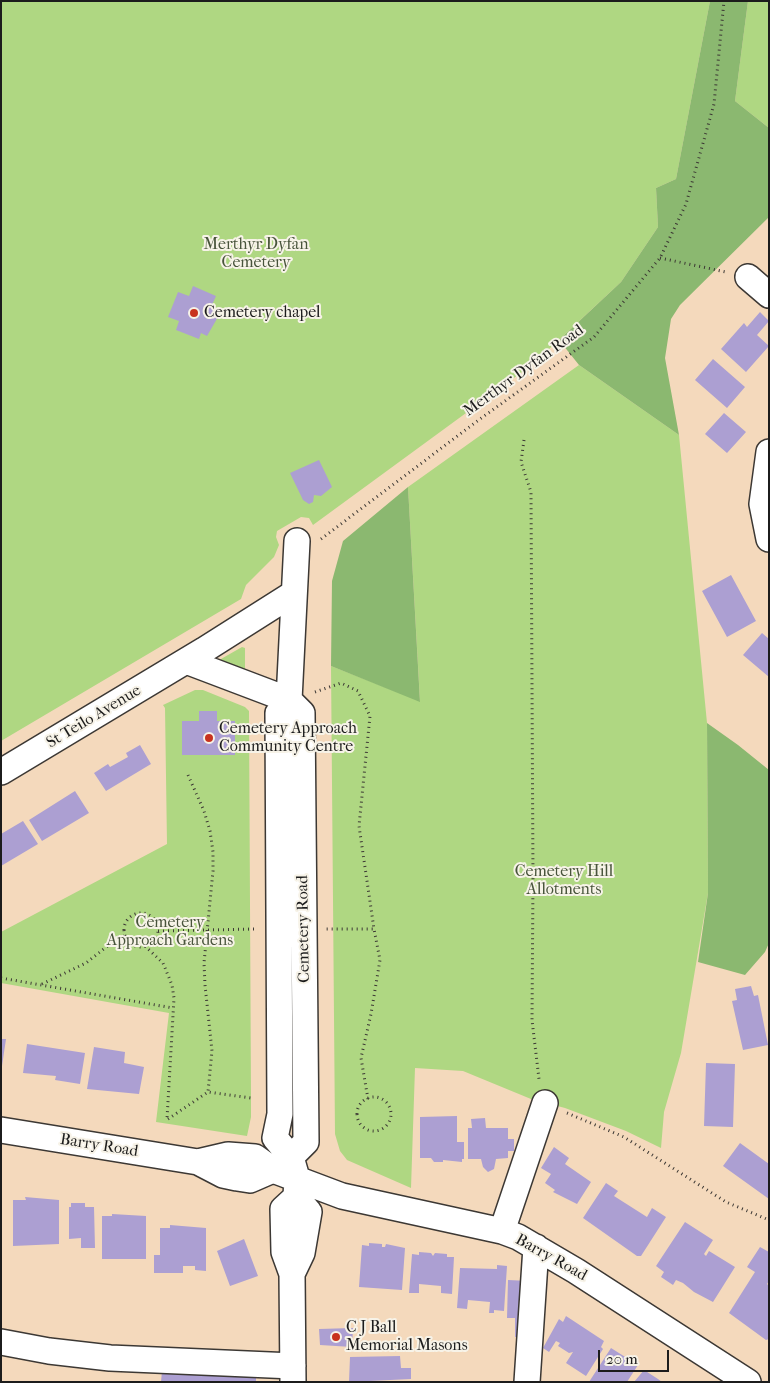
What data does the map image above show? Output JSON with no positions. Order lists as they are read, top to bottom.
{
  "streets": {
    "street": ["St Teilo Avenue", "Cemetery Road", "Barry Road"],
    "path": ["Merthyr Dyfan Road"]
  },
  "crossings": [
    ["St Teilo Avenue", "Cemetery Road"],
    ["Cemetery Road", "Barry Road"]
  ],
  "parks": ["Merthyr Dyfan Cemetery", "Cemetery Hill Allotments", "Cemetery Approach Gardens"],
  "places": ["Cemetery chapel", "Cemetery Approach Community Centre", "C J Ball Memorial Masons"],
  "scale_bar": "20 m"
}
